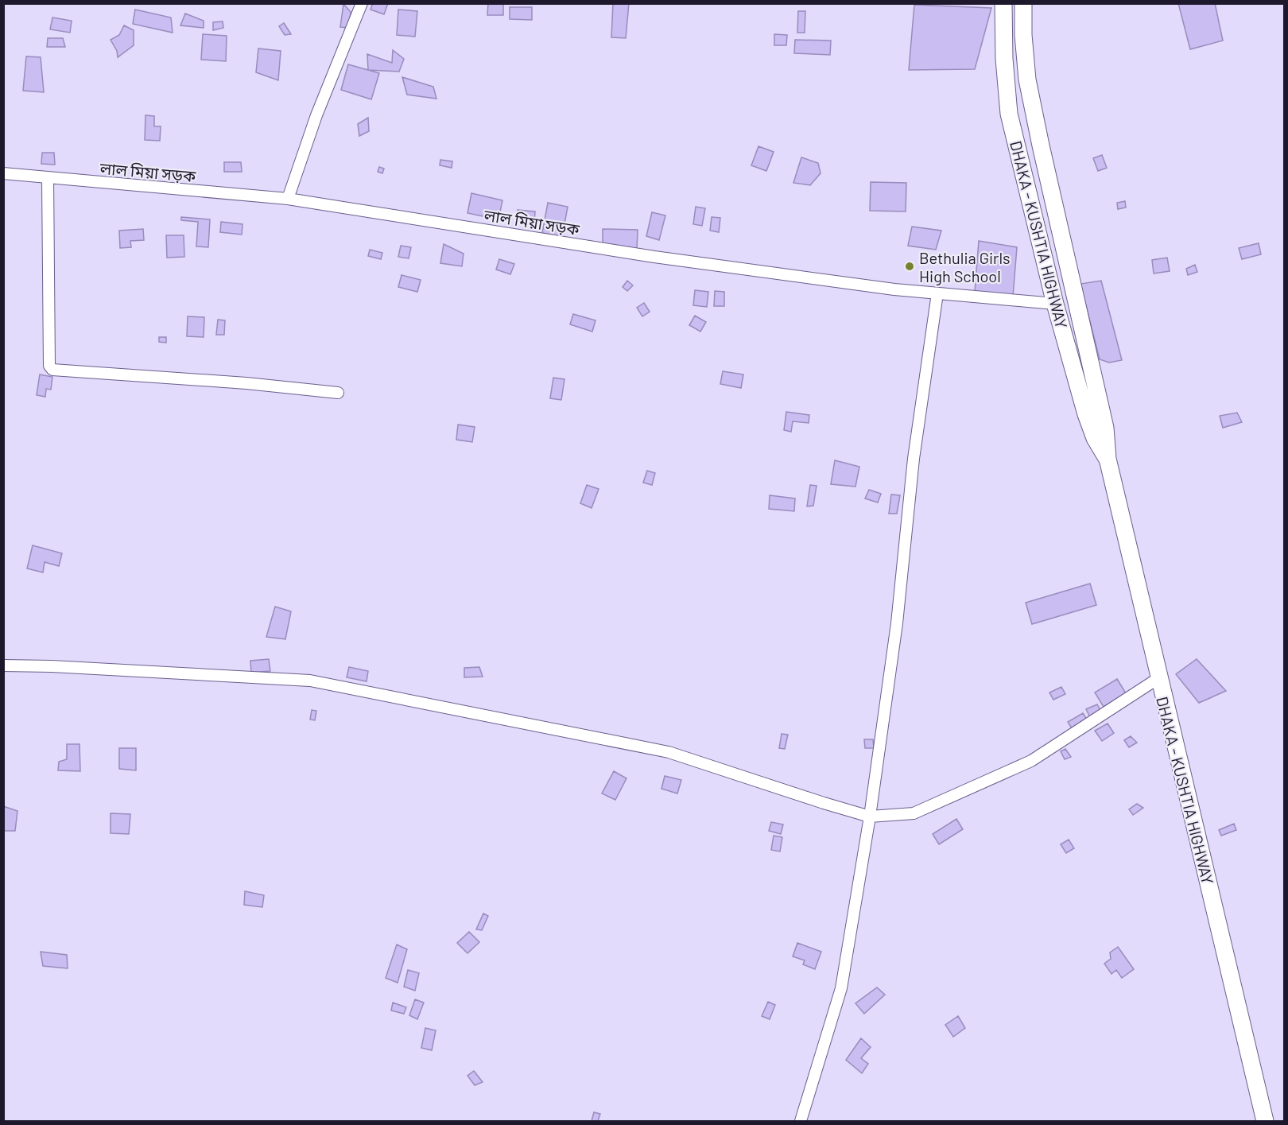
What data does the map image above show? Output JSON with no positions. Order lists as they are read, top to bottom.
{
  "streets": {
    "main road": ["DHAKA - KUSHTIA HIGHWAY"],
    "street": ["লাল মিয়া সড়ক"]
  },
  "crossings": [
    ["লাল মিয়া সড়ক", "DHAKA - KUSHTIA HIGHWAY"]
  ],
  "places": ["Bethulia Girls High School"]
}
